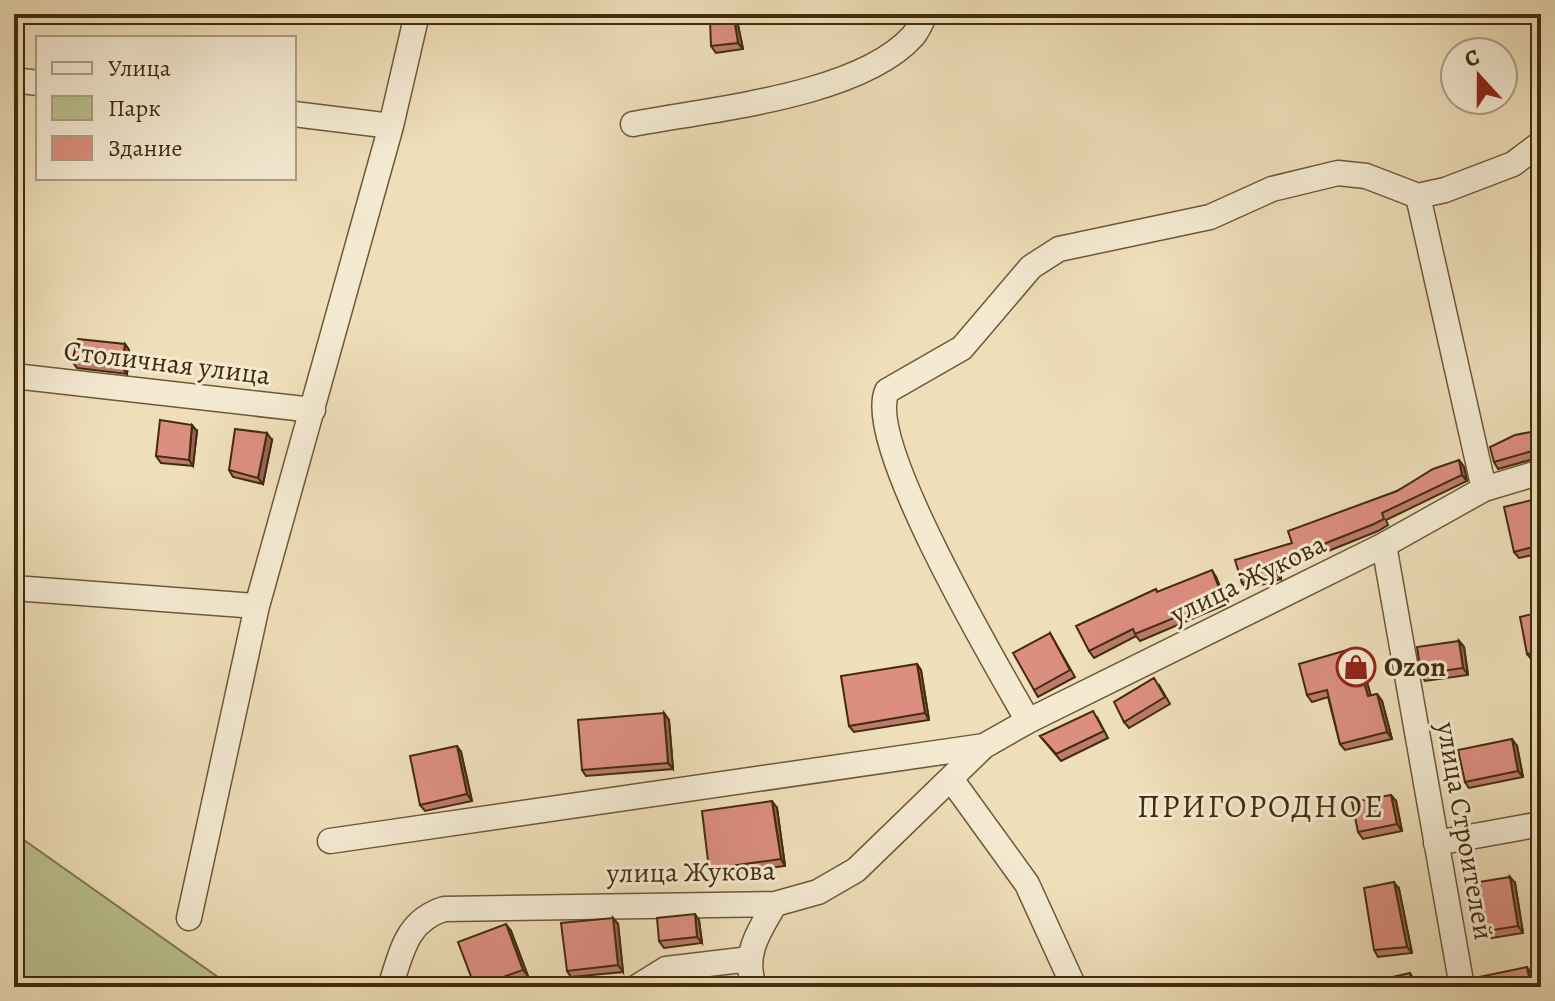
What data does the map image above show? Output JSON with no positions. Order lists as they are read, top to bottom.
{
  "streets": {
    "street": ["Столичная улица", "улица Жукова", "улица Строителей"]
  },
  "crossings": [
    ["улица Жукова", "улица Строителей"]
  ],
  "districts": ["ПРИГОРОДНОЕ"],
  "places": {
    "shop": ["Ozon"]
  },
  "legend": ["Улица", "Парк", "Здание"],
  "north": "top"
}
